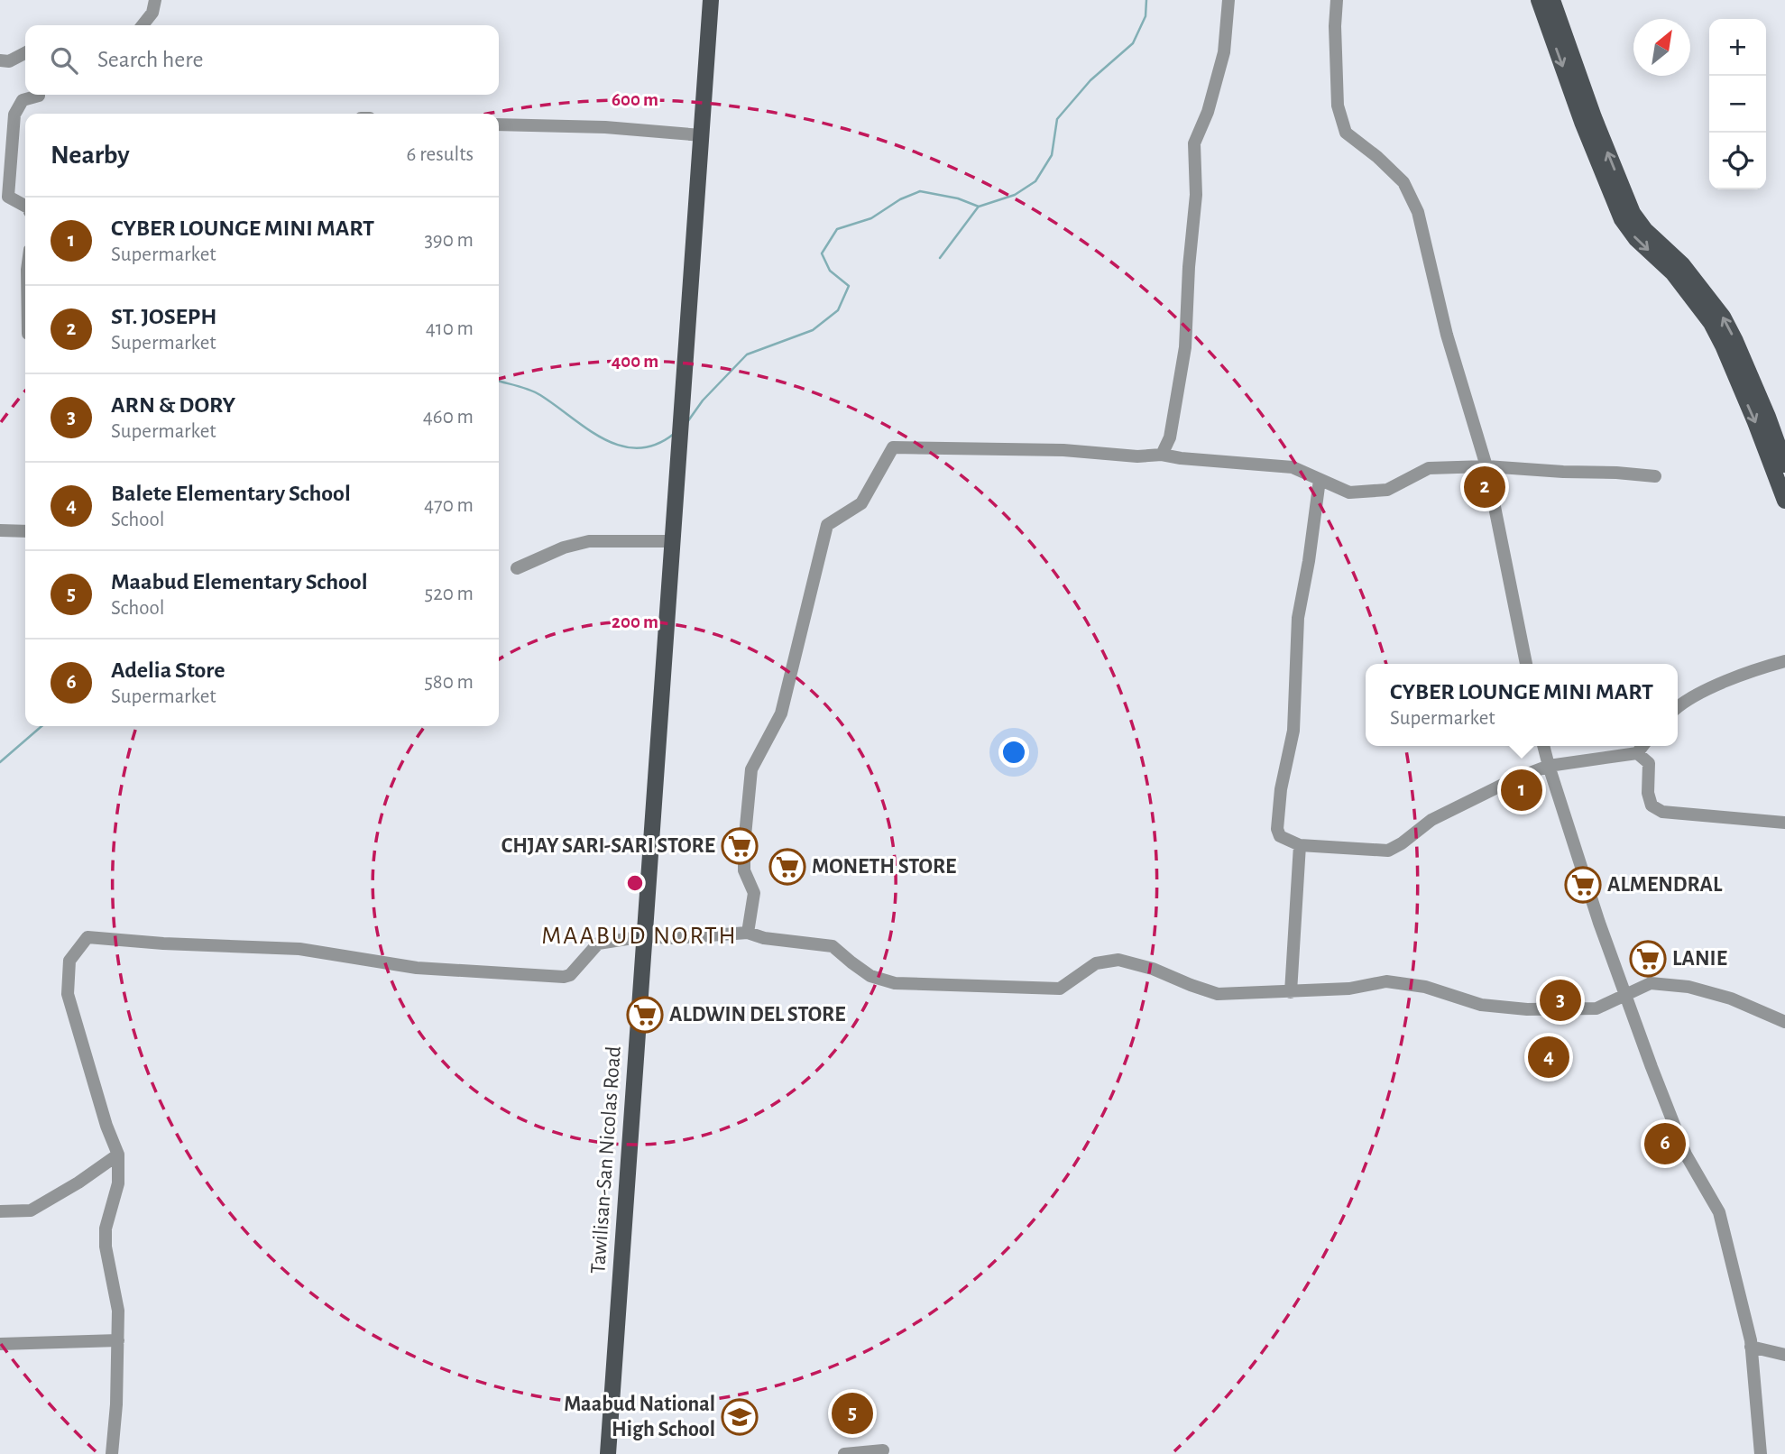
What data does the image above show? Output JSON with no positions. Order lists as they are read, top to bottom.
{
  "streets": {
    "main road": ["Tawilisan-San Nicolas Road"]
  },
  "districts": ["MAABUD NORTH"],
  "places": {
    "supermarket": [
      "CHJAY SARI-SARI STORE",
      "MONETH STORE",
      "ALMENDRAL",
      "LANIE",
      "ALDWIN DEL STORE"
    ],
    "school or university": ["Maabud National High School"]
  },
  "north": "top right",
  "page": {
    "map_buttons": ["+", "−"],
    "search": "Search here",
    "heading": ["Nearby", "6 results"],
    "list": [
      {
        "mark": "1",
        "name": "CYBER LOUNGE MINI MART",
        "note": "Supermarket",
        "value": "390 m"
      },
      {
        "mark": "2",
        "name": "ST. JOSEPH",
        "note": "Supermarket",
        "value": "410 m"
      },
      {
        "mark": "3",
        "name": "ARN & DORY",
        "note": "Supermarket",
        "value": "460 m"
      },
      {
        "mark": "4",
        "name": "Balete Elementary School",
        "note": "School",
        "value": "470 m"
      },
      {
        "mark": "5",
        "name": "Maabud Elementary School",
        "note": "School",
        "value": "520 m"
      },
      {
        "mark": "6",
        "name": "Adelia Store",
        "note": "Supermarket",
        "value": "580 m"
      }
    ],
    "pins": [
      "2",
      "1",
      "3",
      "4",
      "6",
      "5"
    ],
    "popup": ["CYBER LOUNGE MINI MART", "Supermarket"]
  },
  "rings": ["600 m", "400 m", "200 m"]
}
